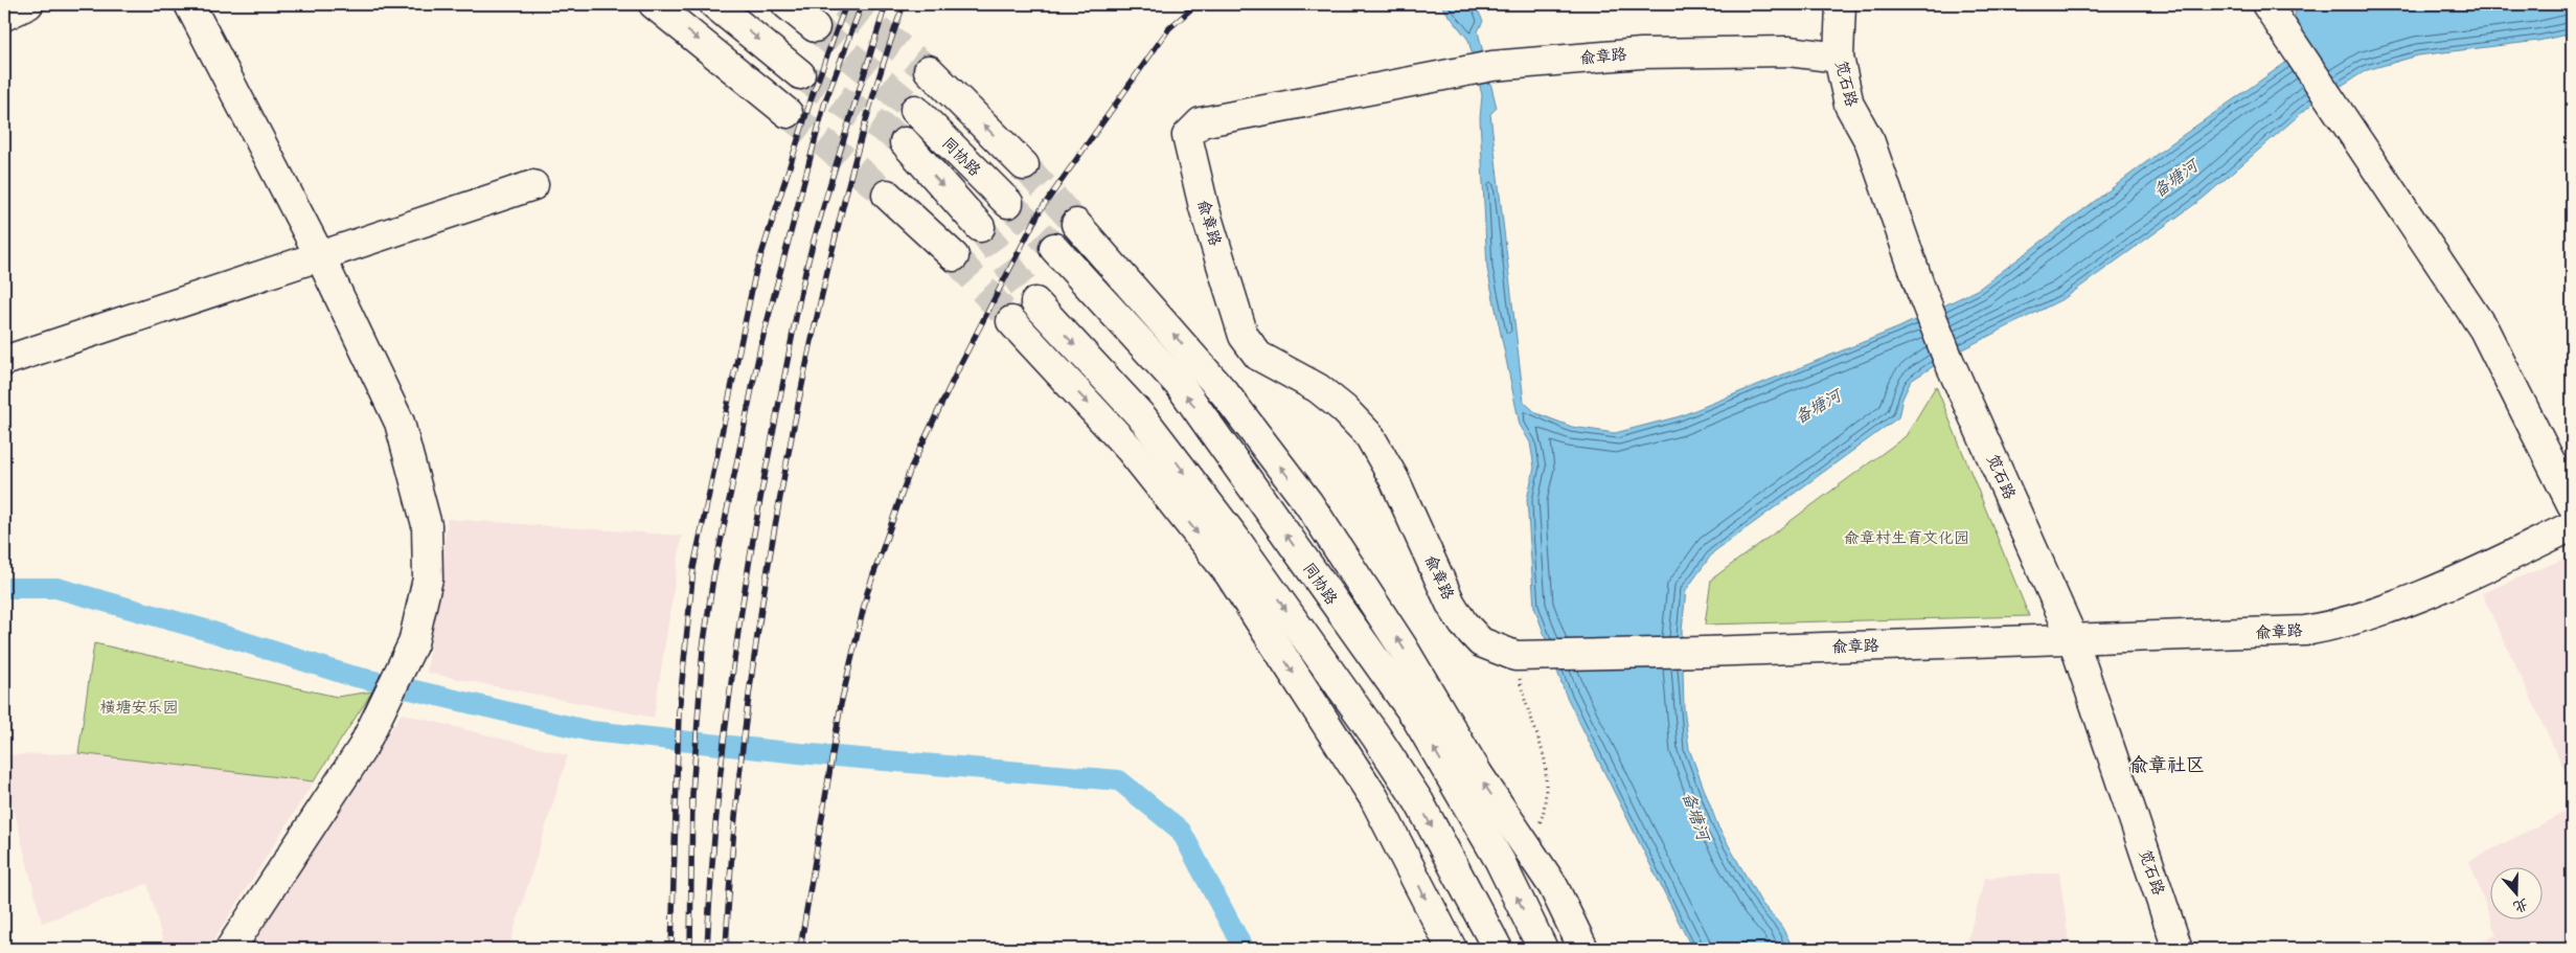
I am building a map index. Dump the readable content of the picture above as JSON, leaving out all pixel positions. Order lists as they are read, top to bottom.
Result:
{
  "streets": {
    "street": ["俞章路", "笕石路", "同协路"]
  },
  "crossings": [
    ["俞章路", "笕石路"]
  ],
  "districts": ["俞章社区"],
  "water": ["备塘河"],
  "parks": ["俞章村生育文化园", "横塘安乐园"],
  "north": "bottom"
}
